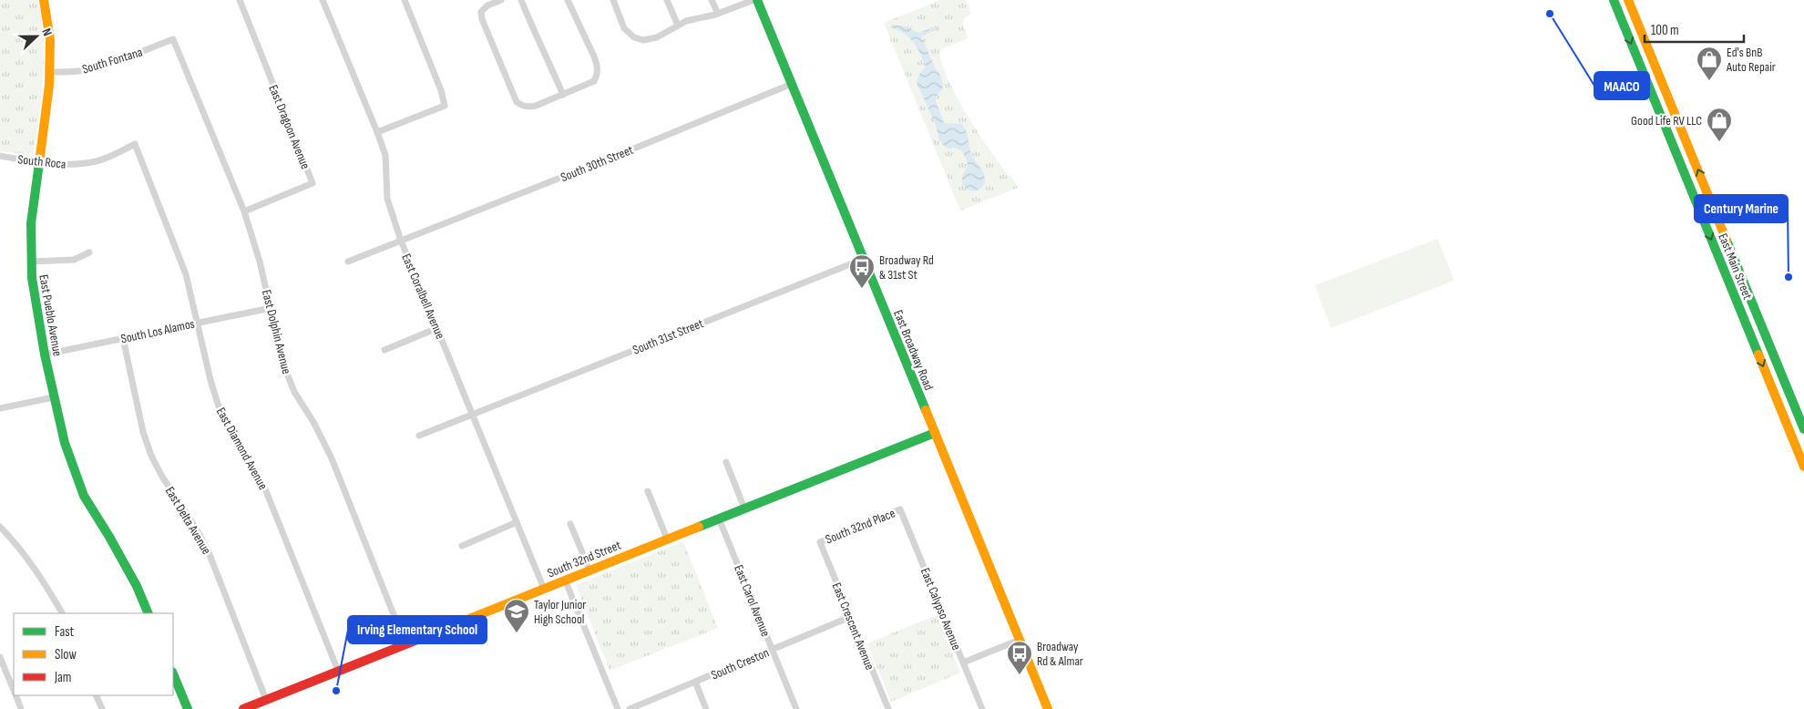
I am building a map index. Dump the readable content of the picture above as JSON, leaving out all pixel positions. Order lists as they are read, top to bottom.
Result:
{
  "streets": {
    "main road": [
      "East Main Street",
      "East Pueblo Avenue",
      "East Broadway Road",
      "South 32nd Street"
    ],
    "street": [
      "South Fontana",
      "East Dragoon Avenue",
      "South Roca",
      "South 30th Street",
      "East Coralbell Avenue",
      "South Los Alamos",
      "East Dolphin Avenue",
      "South 31st Street",
      "East Diamond Avenue",
      "East Delta Avenue",
      "South 32nd Place",
      "East Carol Avenue",
      "East Calypso Avenue",
      "East Crescent Avenue",
      "South Creston"
    ]
  },
  "crossings": [
    ["South Fontana", "East Pueblo Avenue"],
    ["South Fontana", "East Dolphin Avenue"],
    ["East Dragoon Avenue", "East Dolphin Avenue"],
    ["South Roca", "East Pueblo Avenue"],
    ["South Roca", "East Diamond Avenue"],
    ["South 30th Street", "East Coralbell Avenue"],
    ["South 30th Street", "East Broadway Road"],
    ["East Coralbell Avenue", "South 31st Street"],
    ["East Coralbell Avenue", "South 32nd Street"],
    ["East Pueblo Avenue", "South Los Alamos"],
    ["South Los Alamos", "East Dolphin Avenue"],
    ["South Los Alamos", "East Diamond Avenue"],
    ["South Los Alamos", "East Delta Avenue"],
    ["East Dolphin Avenue", "South 32nd Street"],
    ["South 31st Street", "East Broadway Road"],
    ["East Broadway Road", "South 32nd Street"],
    ["East Diamond Avenue", "South 32nd Street"],
    ["East Delta Avenue", "South 32nd Street"],
    ["South 32nd Place", "East Calypso Avenue"],
    ["South 32nd Place", "East Crescent Avenue"],
    ["South 32nd Street", "East Carol Avenue"],
    ["East Carol Avenue", "South Creston"],
    ["East Crescent Avenue", "South Creston"]
  ],
  "places": {
    "other": ["MAACO", "Century Marine", "Irving Elementary School"],
    "shop": ["Ed's BnB Auto Repair", "Good Life RV LLC"],
    "bus stop": ["Broadway Rd & 31st St", "Broadway Rd & Almar"],
    "school or university": ["Taylor Junior High School"]
  },
  "legend": ["Fast", "Slow", "Jam"],
  "scale_bar": "100 m",
  "north": "right"
}
